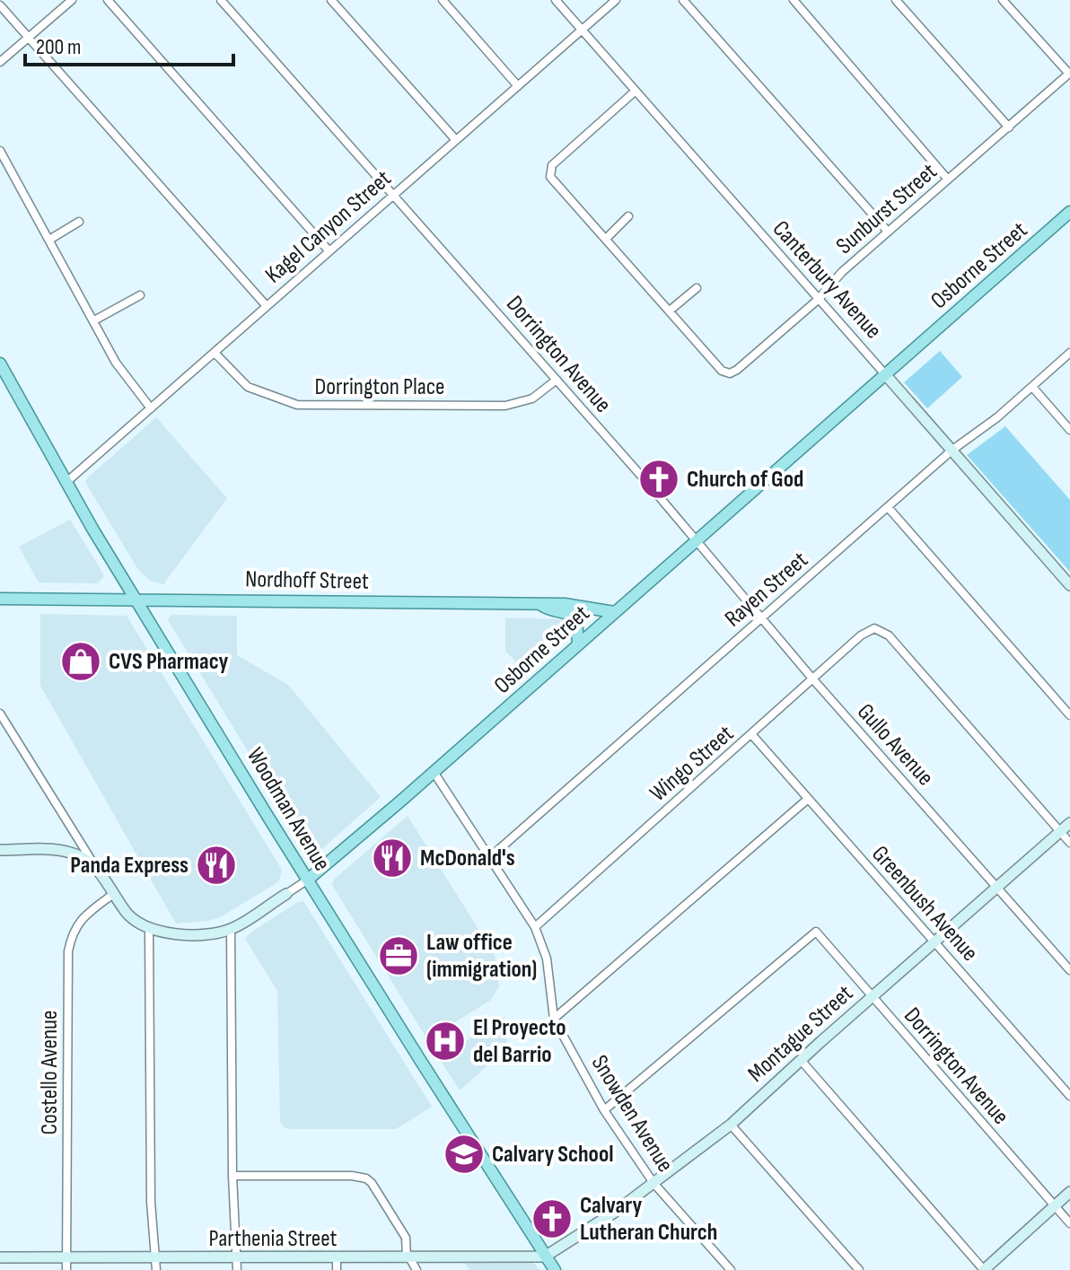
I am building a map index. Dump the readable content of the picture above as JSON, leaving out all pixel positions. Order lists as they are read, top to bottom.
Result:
{
  "streets": {
    "main road": ["Osborne Street", "Nordhoff Street", "Woodman Avenue"],
    "street": [
      "Sunburst Street",
      "Kagel Canyon Street",
      "Canterbury Avenue",
      "Dorrington Avenue",
      "Dorrington Place",
      "Rayen Street",
      "Gullo Avenue",
      "Wingo Street",
      "Greenbush Avenue",
      "Montague Street",
      "Costello Avenue",
      "Snowden Avenue",
      "Parthenia Street"
    ]
  },
  "crossings": [
    ["Sunburst Street", "Canterbury Avenue"],
    ["Kagel Canyon Street", "Canterbury Avenue"],
    ["Kagel Canyon Street", "Dorrington Avenue"],
    ["Kagel Canyon Street", "Dorrington Place"],
    ["Kagel Canyon Street", "Woodman Avenue"],
    ["Osborne Street", "Canterbury Avenue"],
    ["Osborne Street", "Dorrington Avenue"],
    ["Osborne Street", "Nordhoff Street"],
    ["Osborne Street", "Gullo Avenue"],
    ["Osborne Street", "Woodman Avenue"],
    ["Osborne Street", "Snowden Avenue"],
    ["Canterbury Avenue", "Rayen Street"],
    ["Dorrington Avenue", "Dorrington Place"],
    ["Dorrington Avenue", "Gullo Avenue"],
    ["Dorrington Avenue", "Montague Street"],
    ["Dorrington Avenue", "Snowden Avenue"],
    ["Nordhoff Street", "Woodman Avenue"],
    ["Rayen Street", "Gullo Avenue"],
    ["Rayen Street", "Snowden Avenue"],
    ["Gullo Avenue", "Wingo Street"],
    ["Gullo Avenue", "Montague Street"],
    ["Wingo Street", "Greenbush Avenue"],
    ["Wingo Street", "Montague Street"],
    ["Wingo Street", "Snowden Avenue"],
    ["Woodman Avenue", "Montague Street"],
    ["Woodman Avenue", "Parthenia Street"],
    ["Greenbush Avenue", "Montague Street"],
    ["Montague Street", "Snowden Avenue"],
    ["Montague Street", "Parthenia Street"],
    ["Costello Avenue", "Parthenia Street"]
  ],
  "places": {
    "church": ["Church of God", "Calvary Lutheran Church"],
    "shop": ["CVS Pharmacy"],
    "restaurant": ["McDonald's", "Panda Express"],
    "office": ["Law office (immigration)"],
    "hospital": ["El Proyecto del Barrio"],
    "school or university": ["Calvary School"]
  },
  "scale_bar": "200 m"
}
